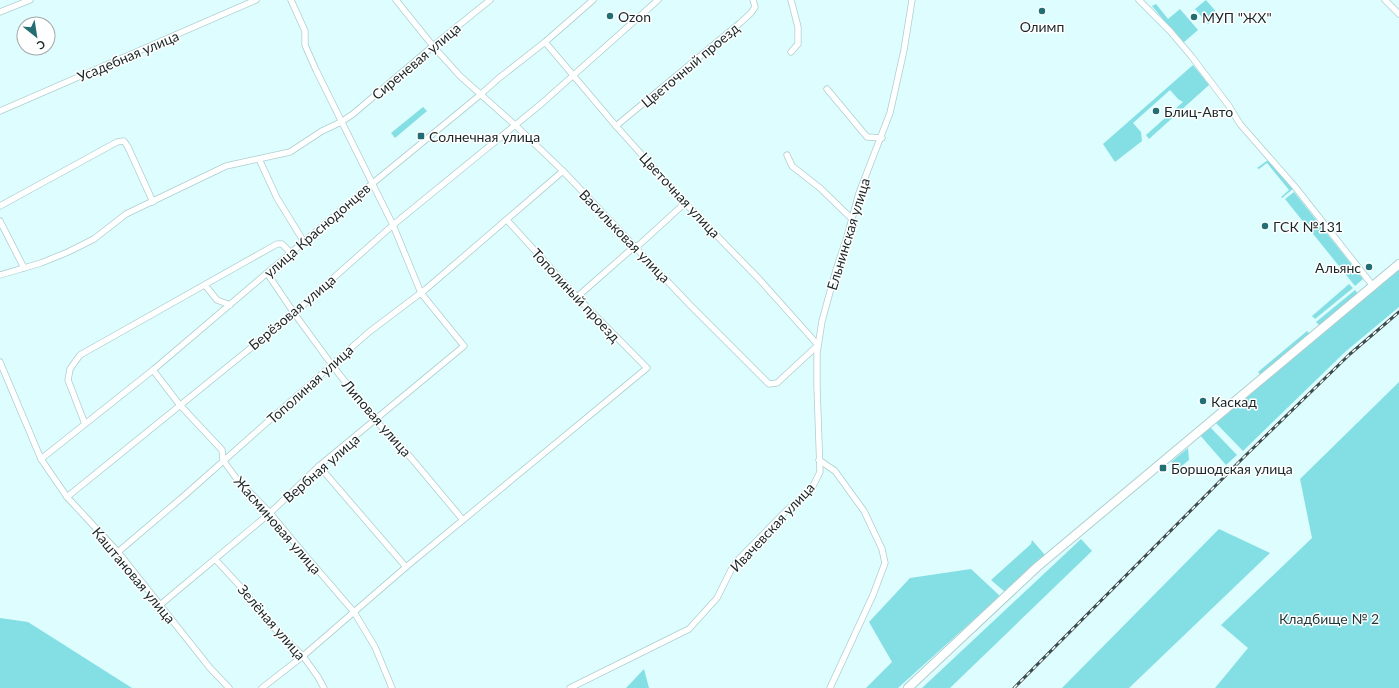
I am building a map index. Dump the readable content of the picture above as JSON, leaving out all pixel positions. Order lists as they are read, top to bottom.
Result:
{
  "streets": {
    "street": [
      "Усадебная улица",
      "Сиреневая улица",
      "Цветочный проезд",
      "Цветочная улица",
      "улица Краснодонцев",
      "Ельнинская улица",
      "Васильковая улица",
      "Тополиный проезд",
      "Берёзовая улица",
      "Тополиная улица",
      "Липовая улица",
      "Вербная улица",
      "Жасминовая улица",
      "Ивачевская улица",
      "Каштановая улица",
      "Зелёная улица"
    ]
  },
  "crossings": [
    ["Сиреневая улица", "Васильковая улица"],
    ["Цветочный проезд", "Цветочная улица"],
    ["Цветочная улица", "улица Краснодонцев"],
    ["Цветочная улица", "Ельнинская улица"],
    ["Цветочная улица", "Васильковая улица"],
    ["улица Краснодонцев", "Васильковая улица"],
    ["улица Краснодонцев", "Липовая улица"],
    ["улица Краснодонцев", "Жасминовая улица"],
    ["улица Краснодонцев", "Каштановая улица"],
    ["Ельнинская улица", "Васильковая улица"],
    ["Ельнинская улица", "Ивачевская улица"],
    ["Васильковая улица", "Берёзовая улица"],
    ["Васильковая улица", "Тополиная улица"],
    ["Тополиный проезд", "Тополиная улица"],
    ["Тополиный проезд", "Липовая улица"],
    ["Берёзовая улица", "Липовая улица"],
    ["Берёзовая улица", "Жасминовая улица"],
    ["Берёзовая улица", "Каштановая улица"],
    ["Тополиная улица", "Липовая улица"],
    ["Тополиная улица", "Вербная улица"],
    ["Тополиная улица", "Жасминовая улица"],
    ["Тополиная улица", "Каштановая улица"],
    ["Липовая улица", "Вербная улица"],
    ["Вербная улица", "Жасминовая улица"],
    ["Вербная улица", "Каштановая улица"],
    ["Вербная улица", "Зелёная улица"]
  ],
  "parks": ["Кладбище № 2"],
  "places": {
    "other": [
      "Олимп",
      "Ozon",
      "МУП \"ЖХ\"",
      "Блиц-Авто",
      "ГСК №131",
      "Альянс",
      "Каскад"
    ],
    "transit": ["Солнечная улица", "Боршодская улица"]
  },
  "north": "bottom right"
}
